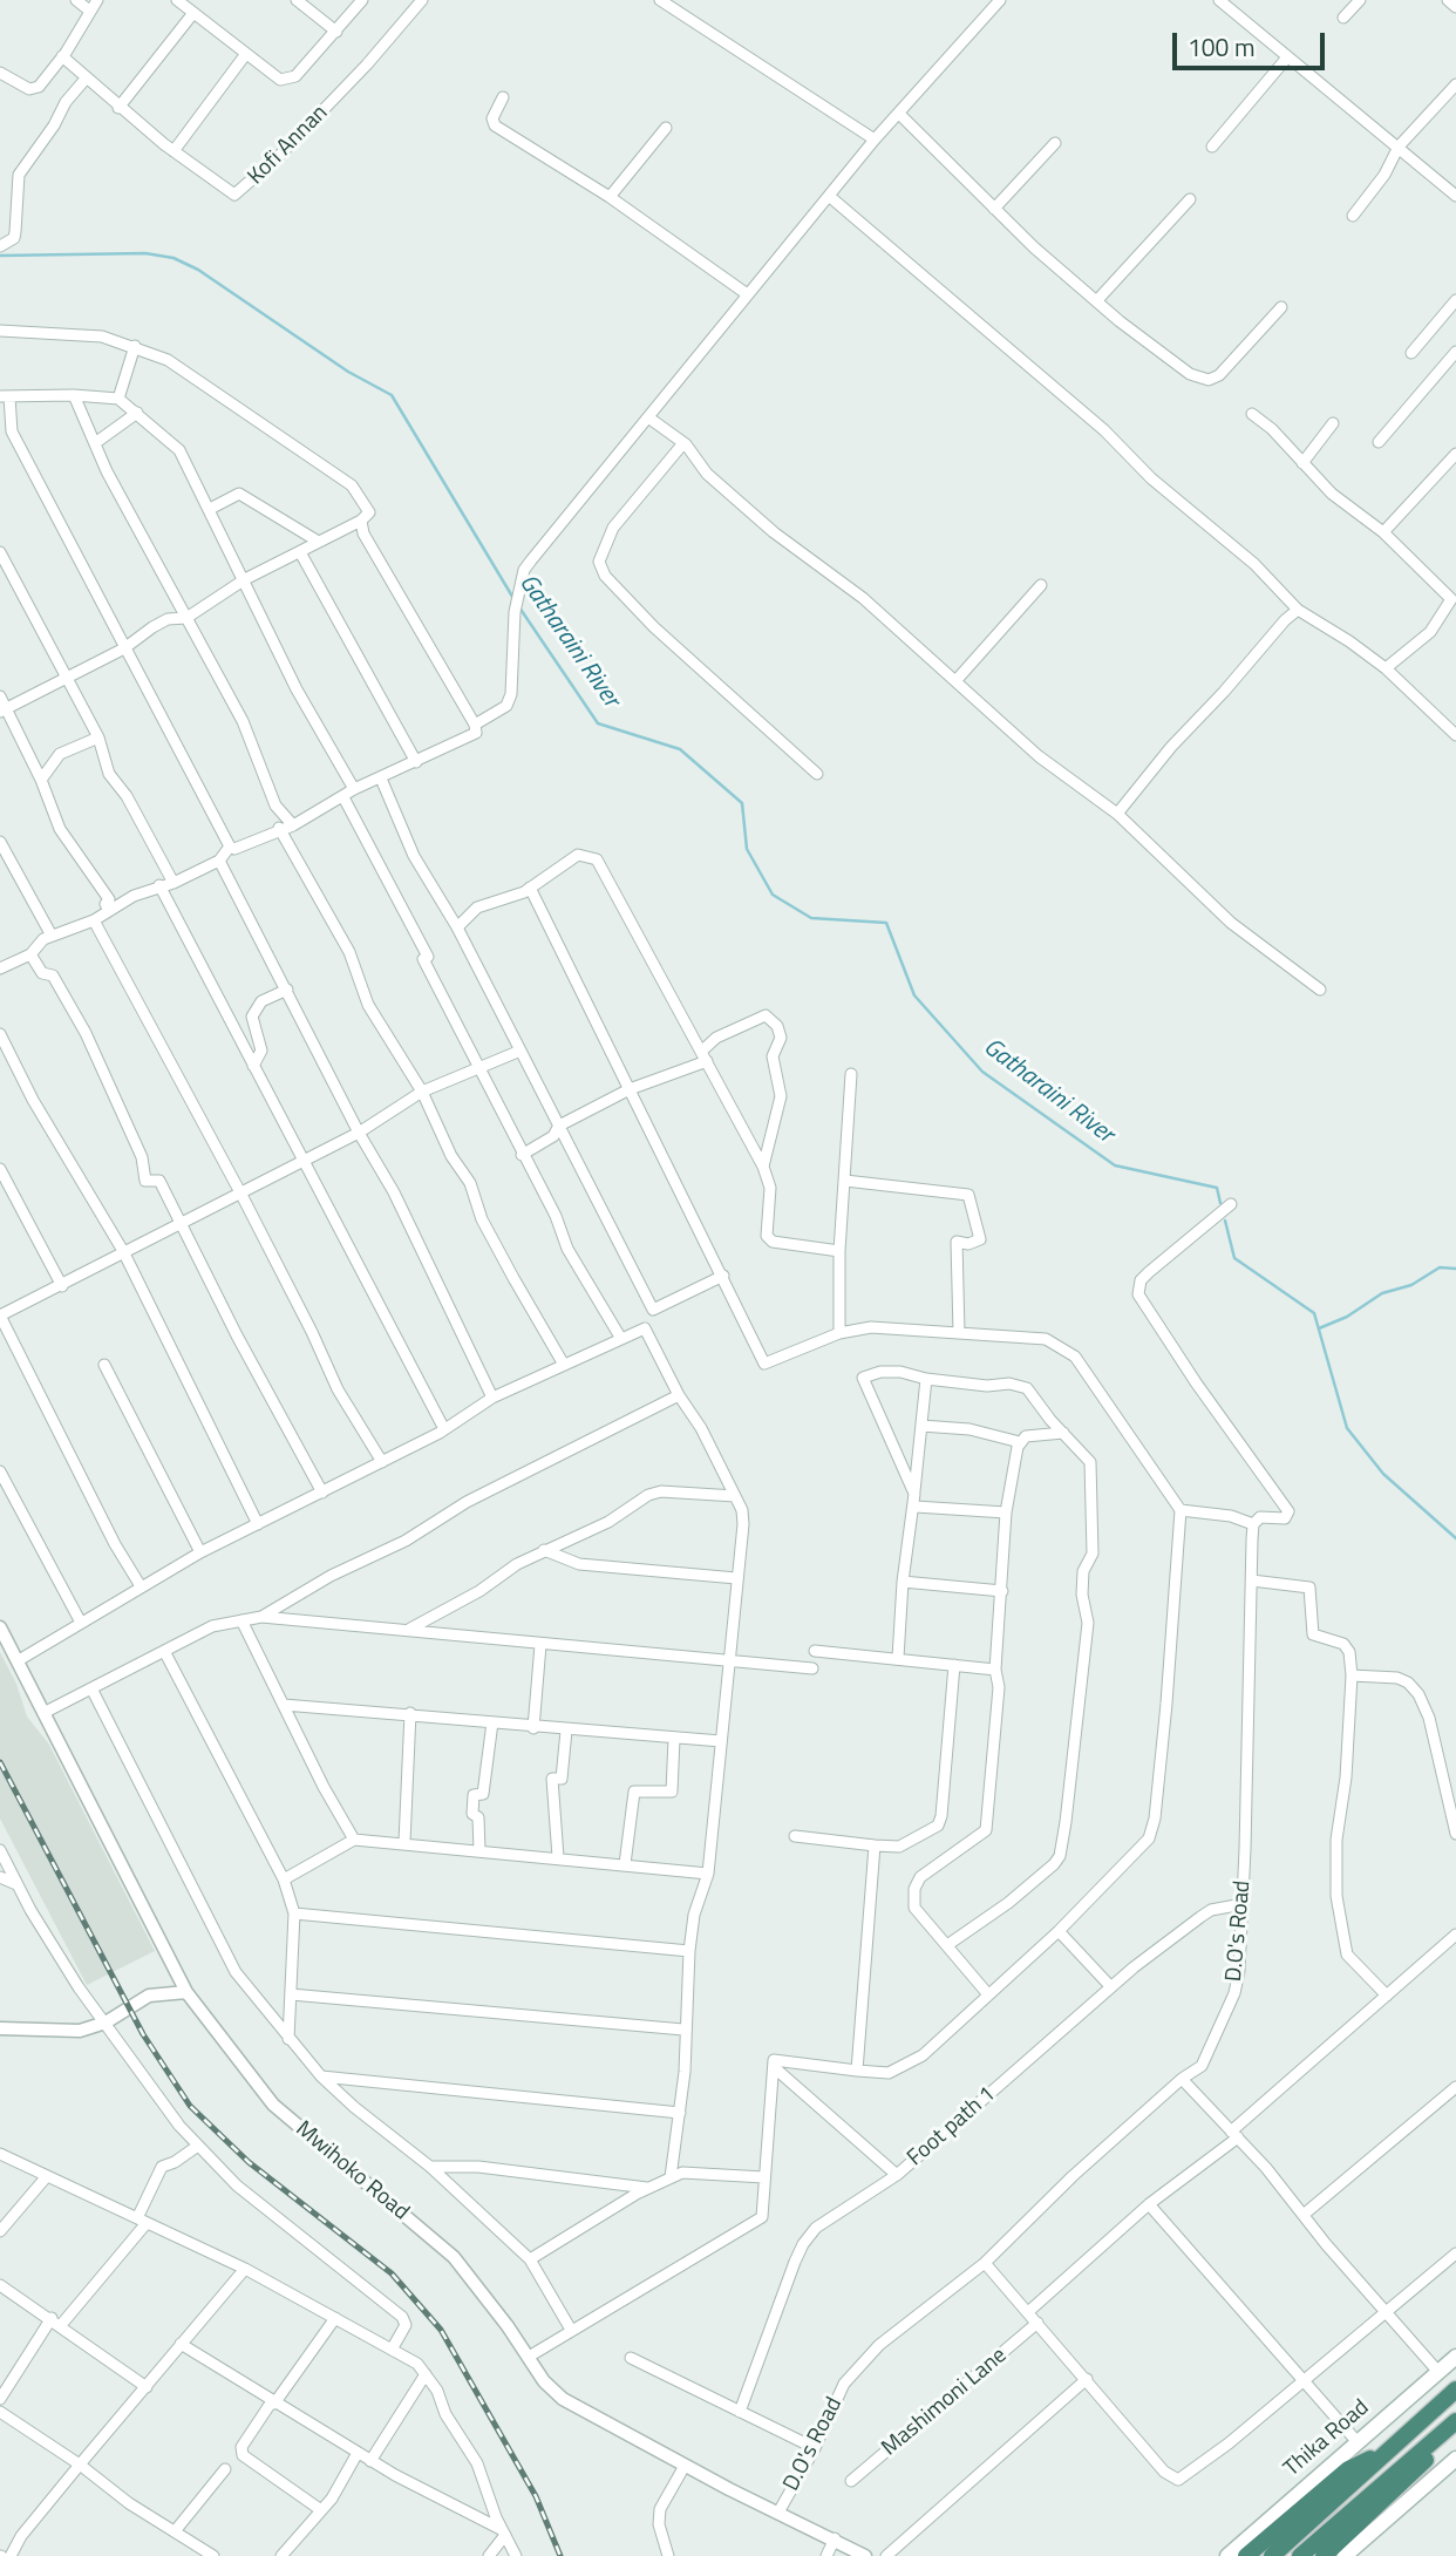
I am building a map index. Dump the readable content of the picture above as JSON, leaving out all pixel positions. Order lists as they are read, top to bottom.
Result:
{
  "streets": {
    "highway": ["Thika Road"],
    "street": [
      "Kofi Annan",
      "D.O's Road",
      "Foot path 1",
      "Mwihoko Road",
      "Mashimoni Lane"
    ]
  },
  "crossings": [
    ["D.O's Road", "Foot path 1"],
    ["D.O's Road", "Mwihoko Road"]
  ],
  "water": ["Gatharaini River"],
  "scale_bar": "100 m"
}
